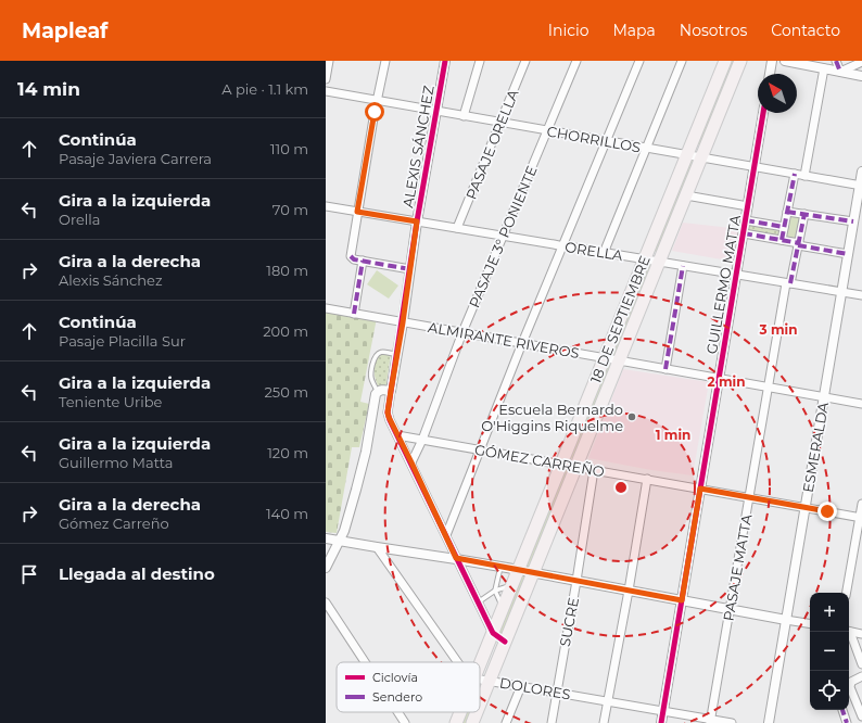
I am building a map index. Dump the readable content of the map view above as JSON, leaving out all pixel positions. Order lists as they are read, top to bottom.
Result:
{
  "streets": {
    "main road": ["18 DE SEPTIEMBRE"],
    "street": [
      "CHORRILLOS",
      "PASAJE ORELLA",
      "ALEXIS SÁNCHEZ",
      "PASAJE 3° PONIENTE",
      "ORELLA",
      "GUILLERMO MATTA",
      "ALMIRANTE RIVEROS",
      "ESMERALDA",
      "GÓMEZ CARREÑO",
      "PASAJE MATTA",
      "SUCRE",
      "DOLORES"
    ]
  },
  "crossings": [
    ["CHORRILLOS", "PASAJE ORELLA"],
    ["CHORRILLOS", "ALEXIS SÁNCHEZ"],
    ["CHORRILLOS", "PASAJE 3° PONIENTE"],
    ["CHORRILLOS", "GUILLERMO MATTA"],
    ["CHORRILLOS", "18 DE SEPTIEMBRE"],
    ["CHORRILLOS", "ESMERALDA"],
    ["PASAJE ORELLA", "ORELLA"],
    ["ALEXIS SÁNCHEZ", "ORELLA"],
    ["ALEXIS SÁNCHEZ", "ALMIRANTE RIVEROS"],
    ["PASAJE 3° PONIENTE", "ORELLA"],
    ["PASAJE 3° PONIENTE", "ALMIRANTE RIVEROS"],
    ["PASAJE 3° PONIENTE", "GÓMEZ CARREÑO"],
    ["ORELLA", "GUILLERMO MATTA"],
    ["ORELLA", "18 DE SEPTIEMBRE"],
    ["ORELLA", "ESMERALDA"],
    ["ORELLA", "PASAJE MATTA"],
    ["GUILLERMO MATTA", "ALMIRANTE RIVEROS"],
    ["GUILLERMO MATTA", "GÓMEZ CARREÑO"],
    ["GUILLERMO MATTA", "DOLORES"],
    ["18 DE SEPTIEMBRE", "ALMIRANTE RIVEROS"],
    ["18 DE SEPTIEMBRE", "GÓMEZ CARREÑO"],
    ["18 DE SEPTIEMBRE", "DOLORES"],
    ["ALMIRANTE RIVEROS", "ESMERALDA"],
    ["ALMIRANTE RIVEROS", "PASAJE MATTA"],
    ["ESMERALDA", "GÓMEZ CARREÑO"],
    ["GÓMEZ CARREÑO", "PASAJE MATTA"],
    ["GÓMEZ CARREÑO", "SUCRE"],
    ["PASAJE MATTA", "DOLORES"],
    ["SUCRE", "DOLORES"]
  ],
  "places": ["Escuela Bernardo O'Higgins Riquelme"],
  "legend": ["Ciclovía", "Sendero"],
  "north": "top left",
  "page": {
    "header": "Mapleaf",
    "nav": [
      "Inicio",
      "Mapa",
      "Nosotros",
      "Contacto"
    ],
    "heading": ["14 min", "A pie · 1.1 km"],
    "list": [
      ["Continúa", "Pasaje Javiera Carrera", "110 m"],
      ["Gira a la izquierda", "Orella", "70 m"],
      ["Gira a la derecha", "Alexis Sánchez", "180 m"],
      ["Continúa", "Pasaje Placilla Sur", "200 m"],
      ["Gira a la izquierda", "Teniente Uribe", "250 m"],
      ["Gira a la izquierda", "Guillermo Matta", "120 m"],
      ["Gira a la derecha", "Gómez Carreño", "140 m"],
      "Llegada al destino"
    ],
    "map_buttons": ["+", "−"]
  },
  "rings": ["3 min", "2 min", "1 min"]
}
